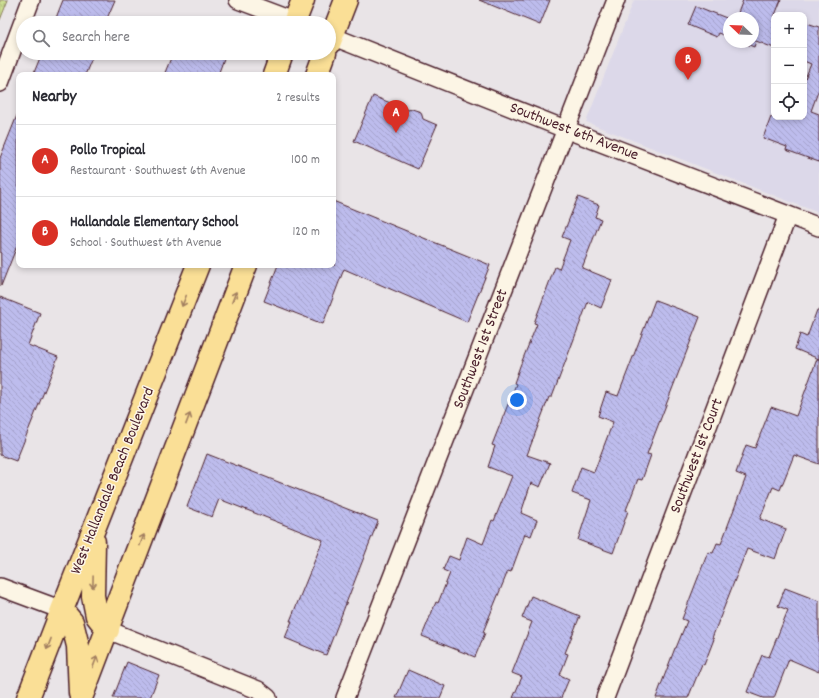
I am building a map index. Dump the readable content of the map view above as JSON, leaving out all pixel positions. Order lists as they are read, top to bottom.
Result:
{
  "streets": {
    "main road": ["West Hallandale Beach Boulevard"],
    "street": ["Southwest 6th Avenue", "Southwest 1st Street", "Southwest 1st Court"]
  },
  "crossings": [
    ["Southwest 6th Avenue", "Southwest 1st Street"],
    ["Southwest 6th Avenue", "Southwest 1st Court"]
  ],
  "north": "top left",
  "page": {
    "map_buttons": ["+", "−"],
    "search": "Search here",
    "pins": ["B", "A"],
    "heading": ["Nearby", "2 results"],
    "list": [
      {
        "mark": "A",
        "name": "Pollo Tropical",
        "note": "Restaurant · Southwest 6th Avenue",
        "value": "100 m"
      },
      {
        "mark": "B",
        "name": "Hallandale Elementary School",
        "note": "School · Southwest 6th Avenue",
        "value": "120 m"
      }
    ]
  }
}
